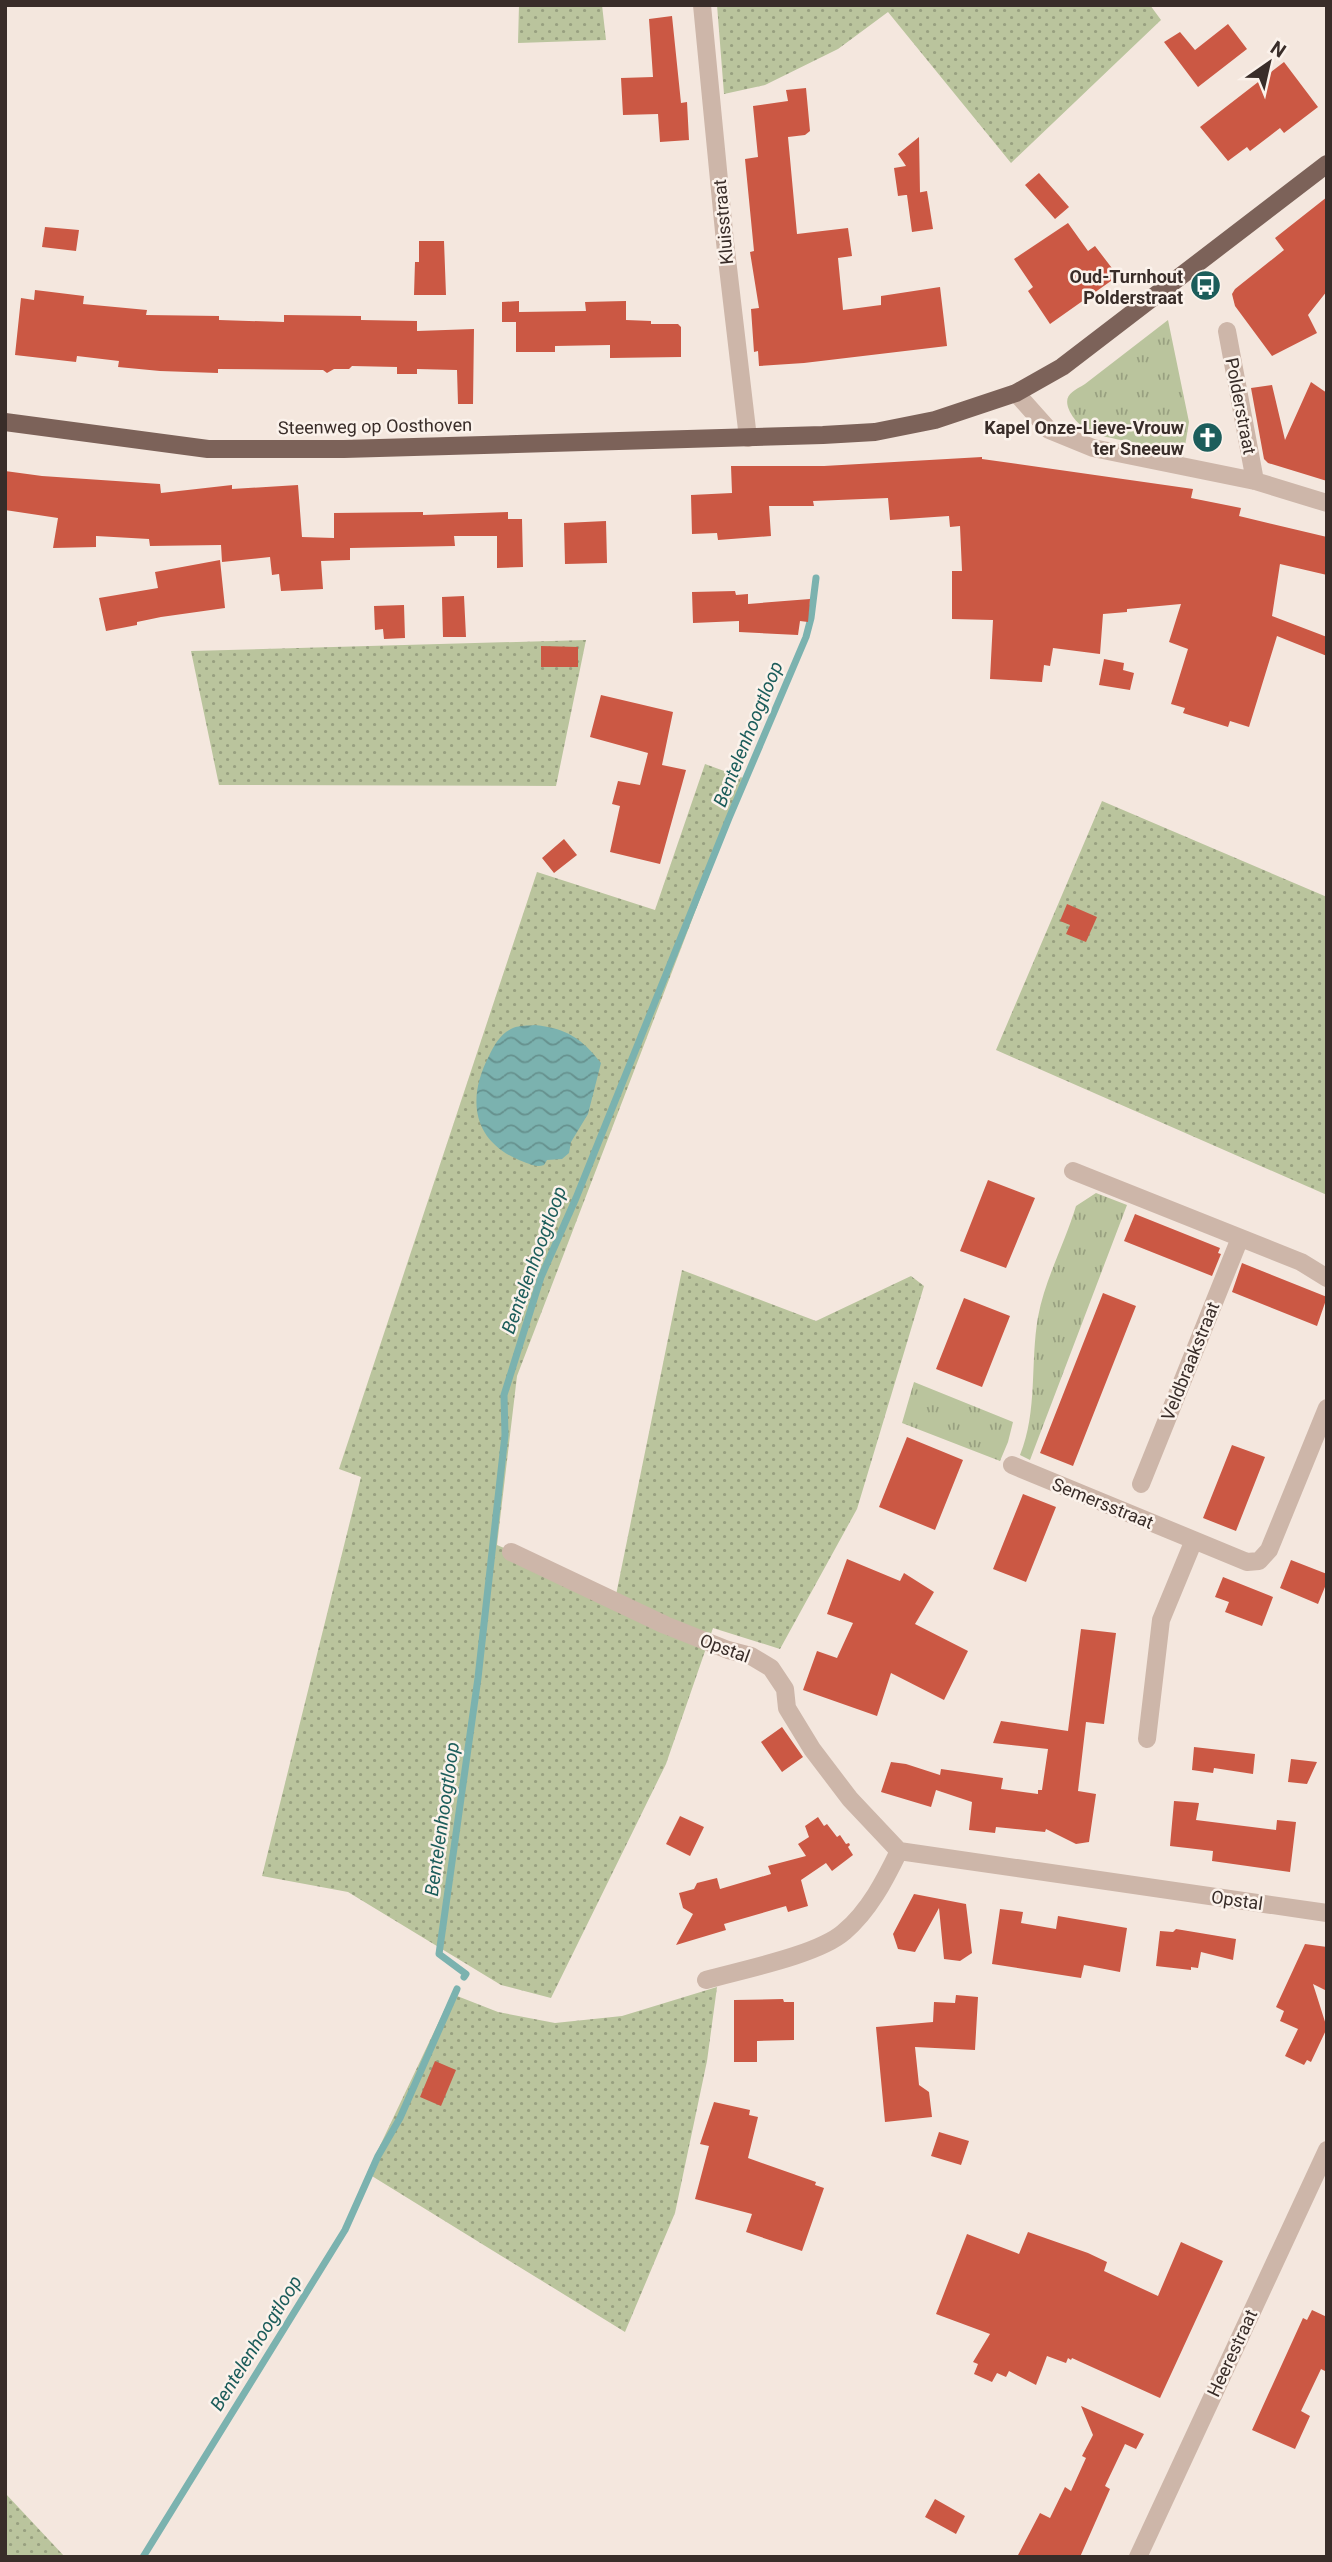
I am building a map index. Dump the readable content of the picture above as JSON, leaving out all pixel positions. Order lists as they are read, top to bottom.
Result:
{
  "streets": {
    "main road": ["Steenweg op Oosthoven"],
    "street": [
      "Kluisstraat",
      "Polderstraat",
      "Veldbraakstraat",
      "Semersstraat",
      "Opstal",
      "Heerestraat"
    ]
  },
  "crossings": [
    ["Kluisstraat", "Steenweg op Oosthoven"],
    ["Polderstraat", "Steenweg op Oosthoven"]
  ],
  "water": ["Bentelenhoogtloop"],
  "places": {
    "bus stop": ["Oud-Turnhout Polderstraat"],
    "church": ["Kapel Onze-Lieve-Vrouw ter Sneeuw"]
  },
  "north": "top right"
}
